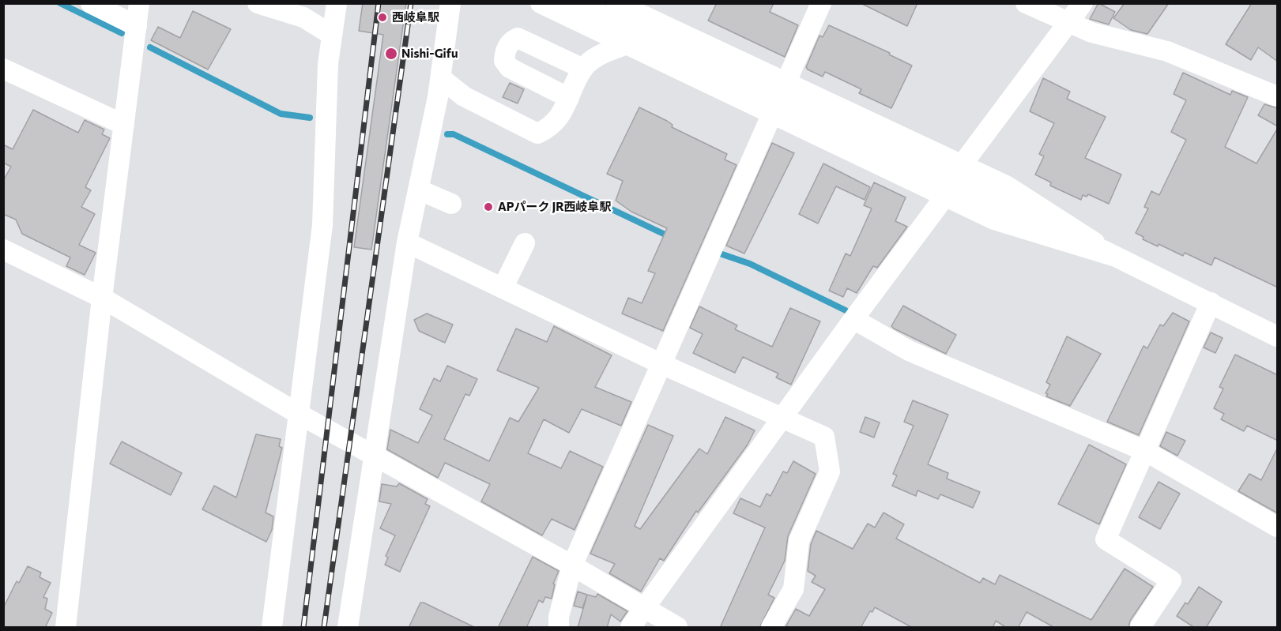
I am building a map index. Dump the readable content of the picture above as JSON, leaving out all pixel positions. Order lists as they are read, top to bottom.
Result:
{
  "places": ["西岐阜駅", "Nishi-Gifu", "APパーク JR西岐阜駅"]
}
